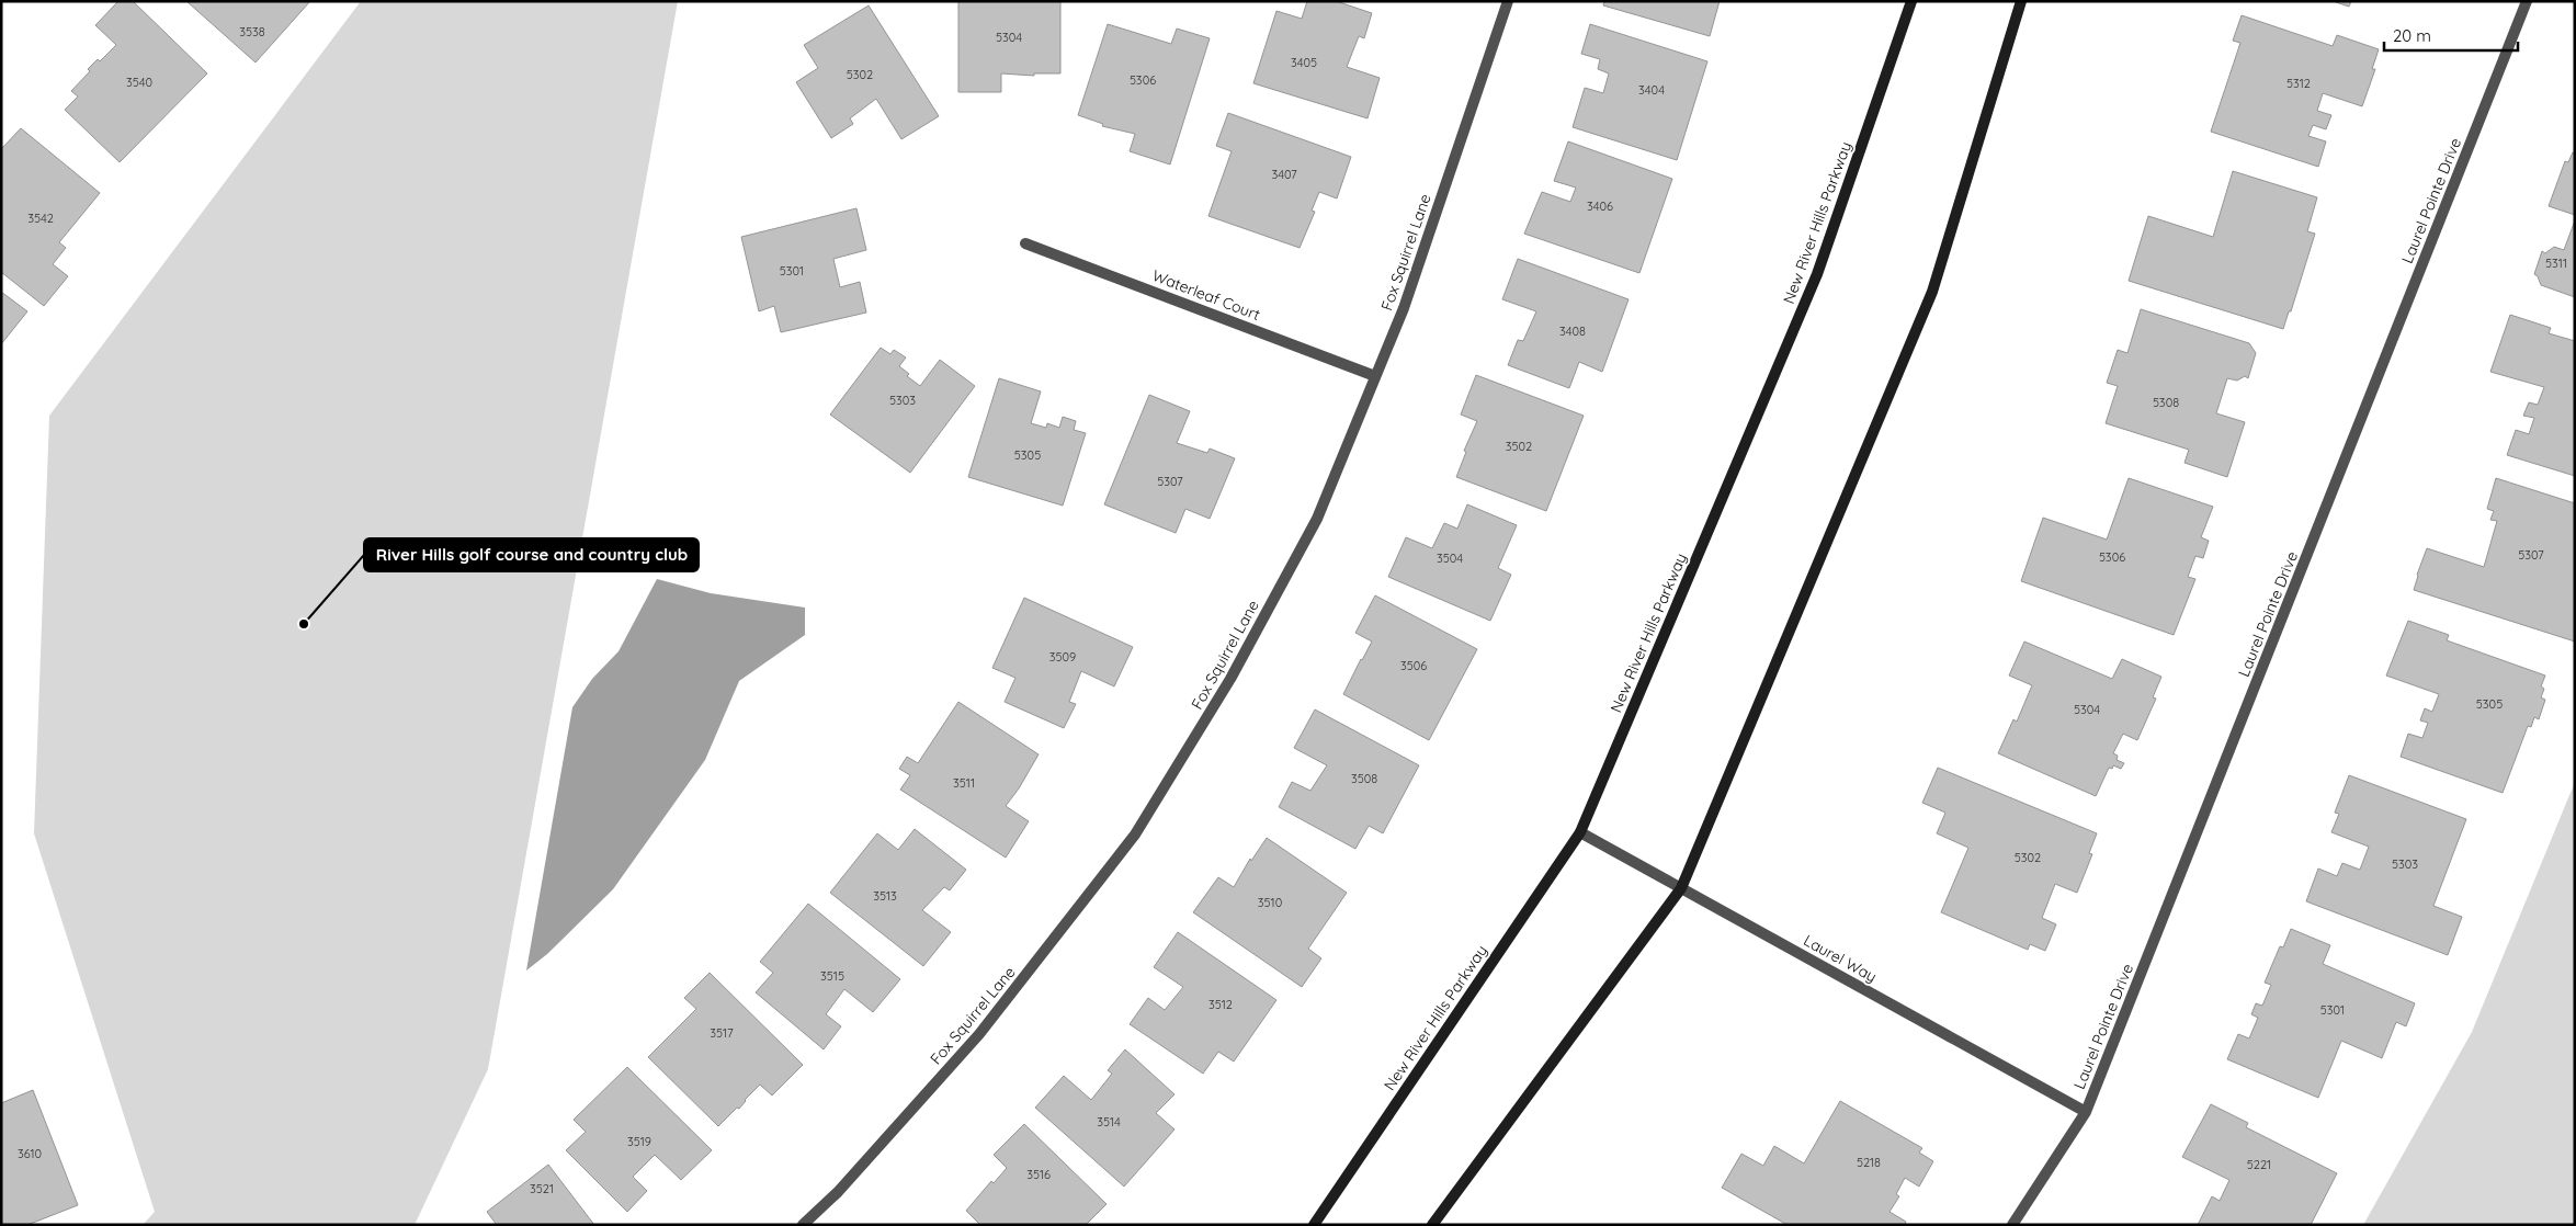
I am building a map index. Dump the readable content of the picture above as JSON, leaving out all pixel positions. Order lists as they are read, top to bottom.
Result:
{
  "streets": {
    "street": [
      "Laurel Pointe Drive",
      "New River Hills Parkway",
      "Fox Squirrel Lane",
      "Waterleaf Court",
      "Laurel Way"
    ]
  },
  "crossings": [
    ["Laurel Pointe Drive", "Laurel Way"],
    ["New River Hills Parkway", "Laurel Way"],
    ["Fox Squirrel Lane", "Waterleaf Court"]
  ],
  "places": ["River Hills golf course and country club"],
  "house_numbers": [
    "3538",
    "5304",
    "3405",
    "5302",
    "5306",
    "3540",
    "5312",
    "3404",
    "3407",
    "3406",
    "3542",
    "5311",
    "5301",
    "3408",
    "5303",
    "5308",
    "3502",
    "5305",
    "5307",
    "5307",
    "5306",
    "3504",
    "3509",
    "3506",
    "5305",
    "5304",
    "3508",
    "3511",
    "5302",
    "5303",
    "3513",
    "3510",
    "3515",
    "3512",
    "5301",
    "3517",
    "3514",
    "3519",
    "3610",
    "5218",
    "5221",
    "3516",
    "3521"
  ],
  "scale_bar": "20 m"
}
